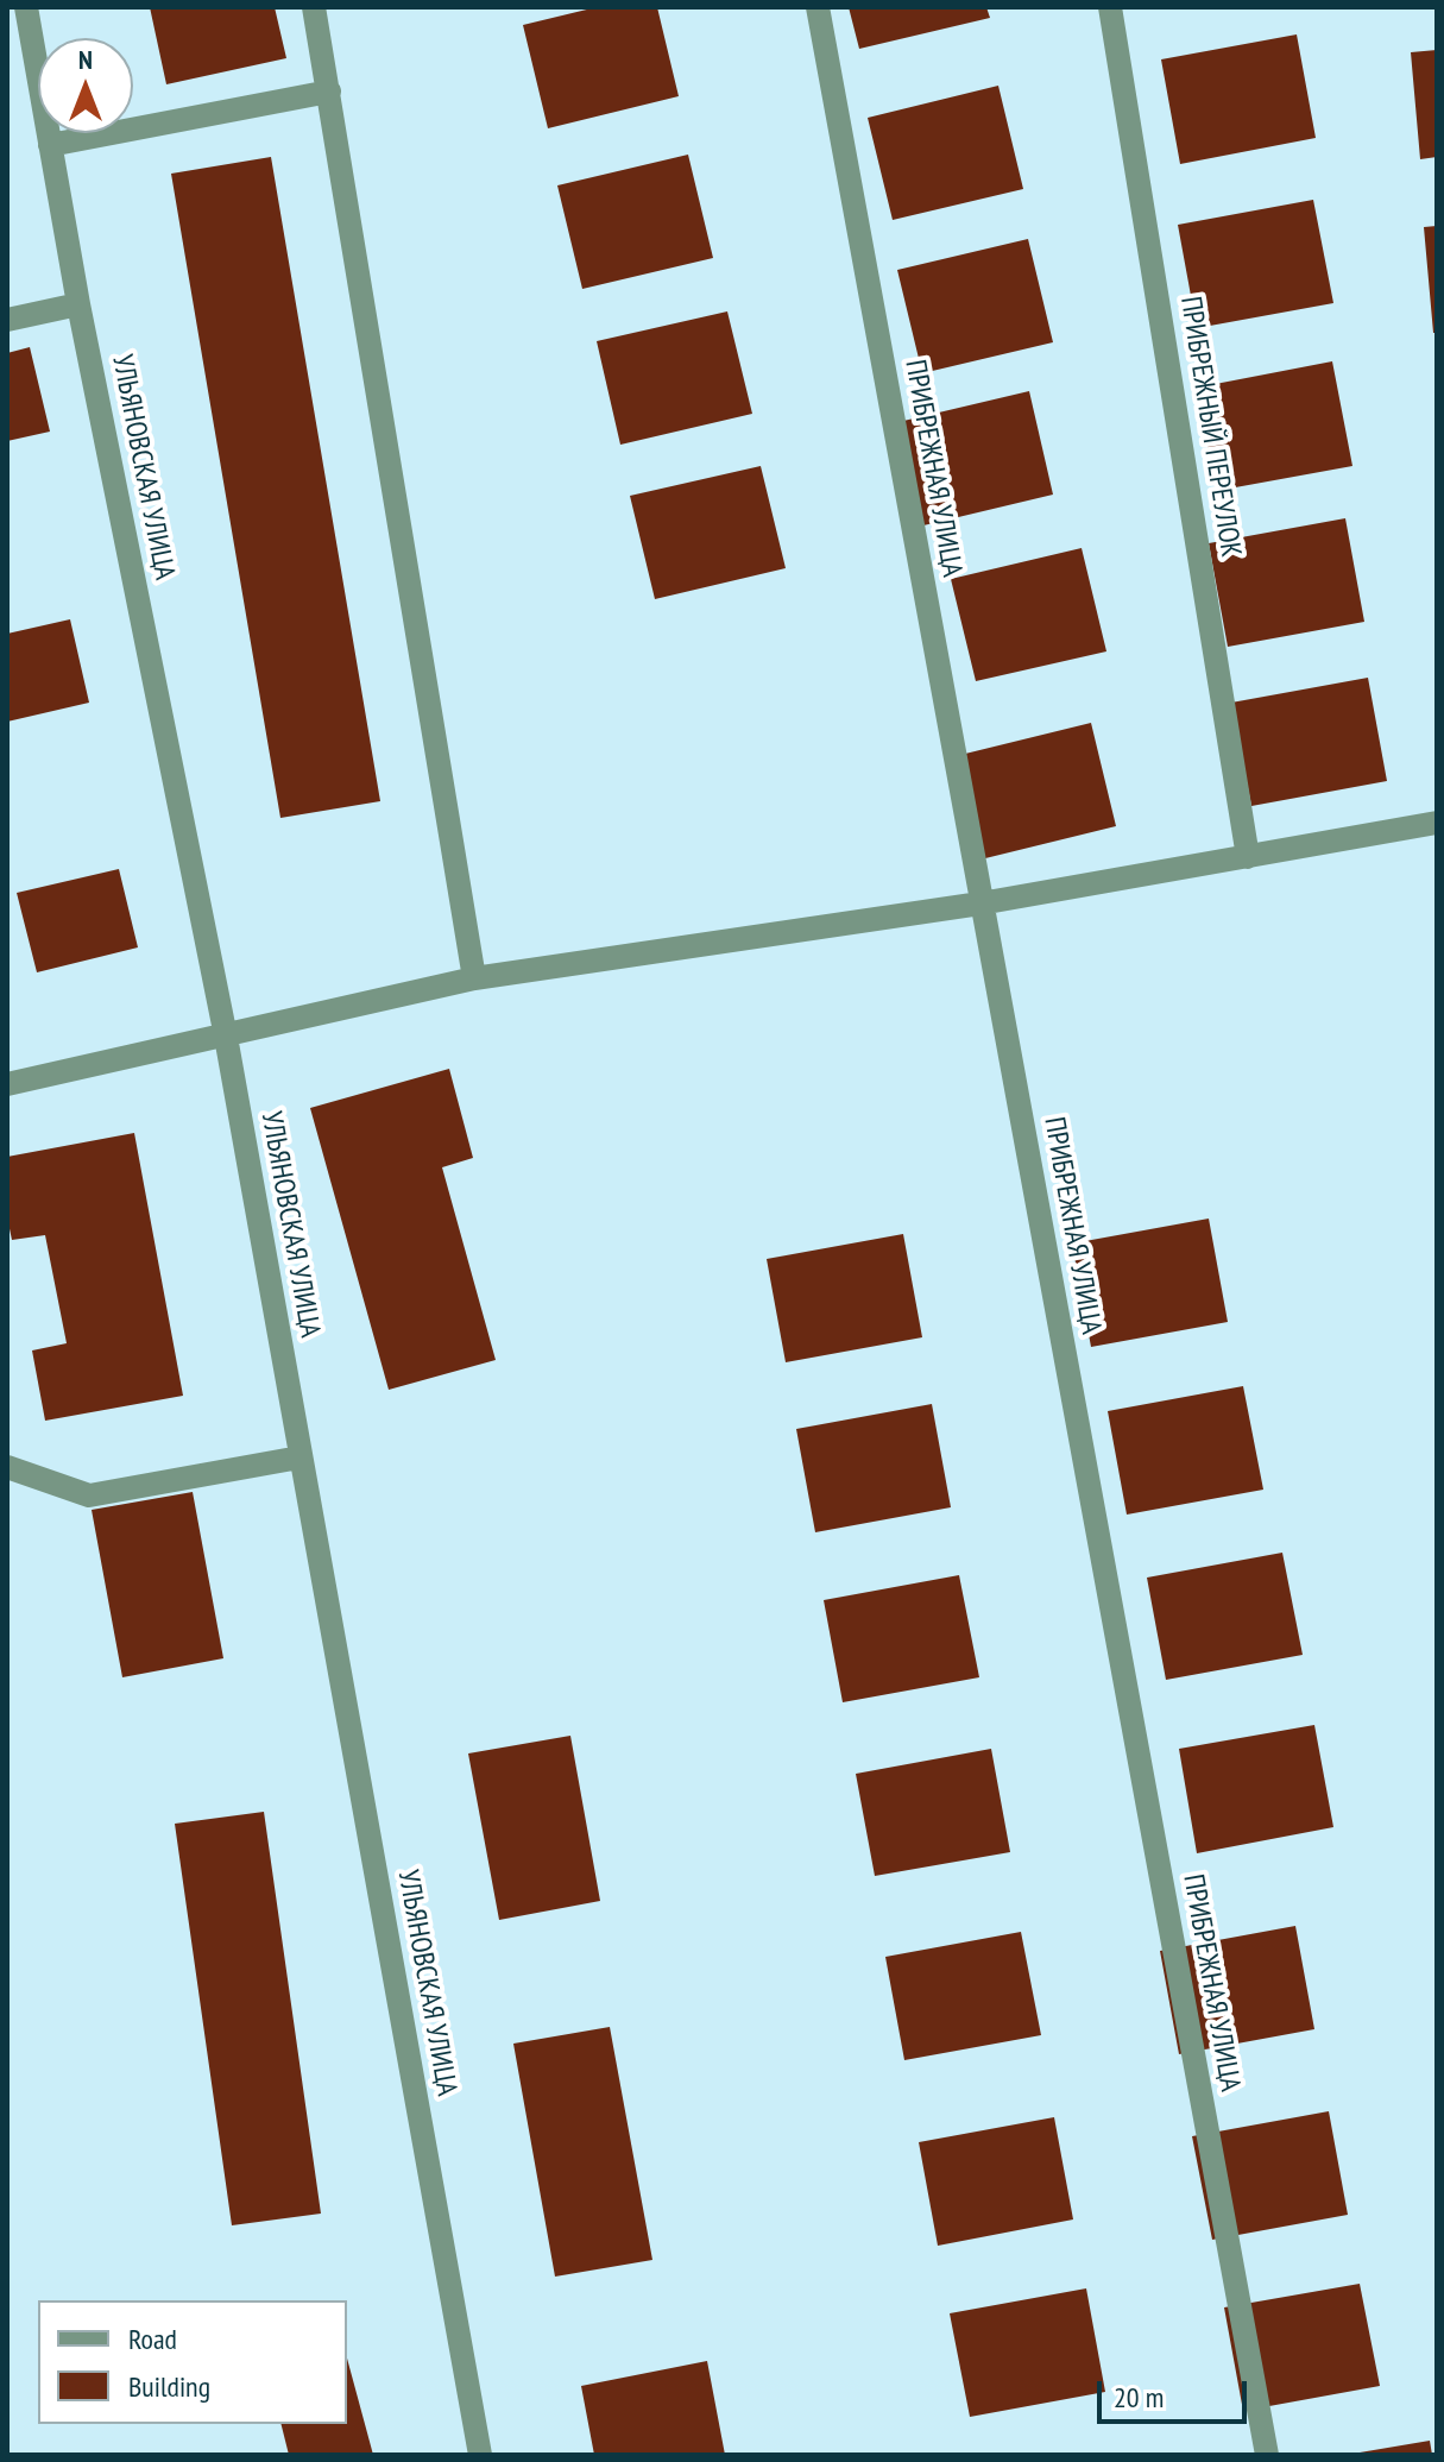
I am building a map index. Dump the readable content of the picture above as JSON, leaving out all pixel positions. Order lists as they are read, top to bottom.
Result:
{
  "streets": {
    "street": ["ПРИБРЕЖНЫЙ ПЕРЕУЛОК", "УЛЬЯНОВСКАЯ УЛИЦА", "ПРИБРЕЖНАЯ УЛИЦА"]
  },
  "legend": ["Road", "Building"],
  "scale_bar": "20 m",
  "north": "top"
}
